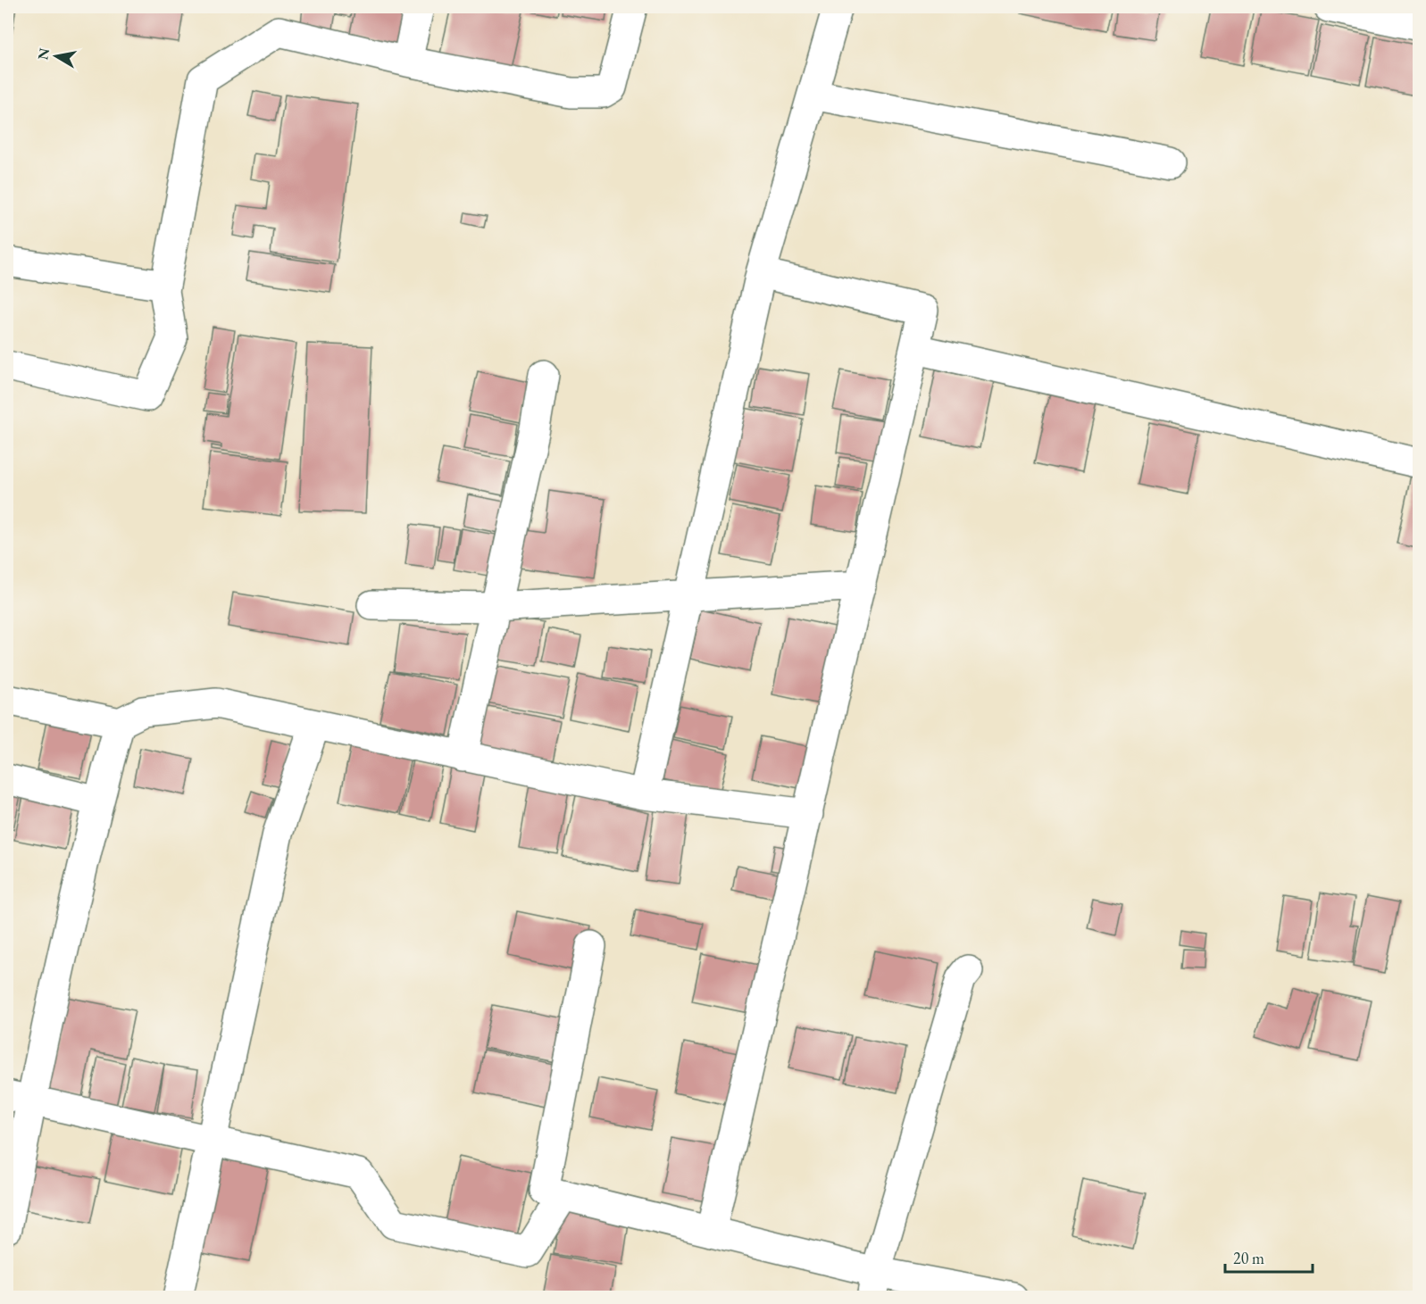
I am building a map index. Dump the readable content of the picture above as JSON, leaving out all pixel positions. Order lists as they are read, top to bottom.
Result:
{
  "scale_bar": "20 m",
  "north": "left"
}
